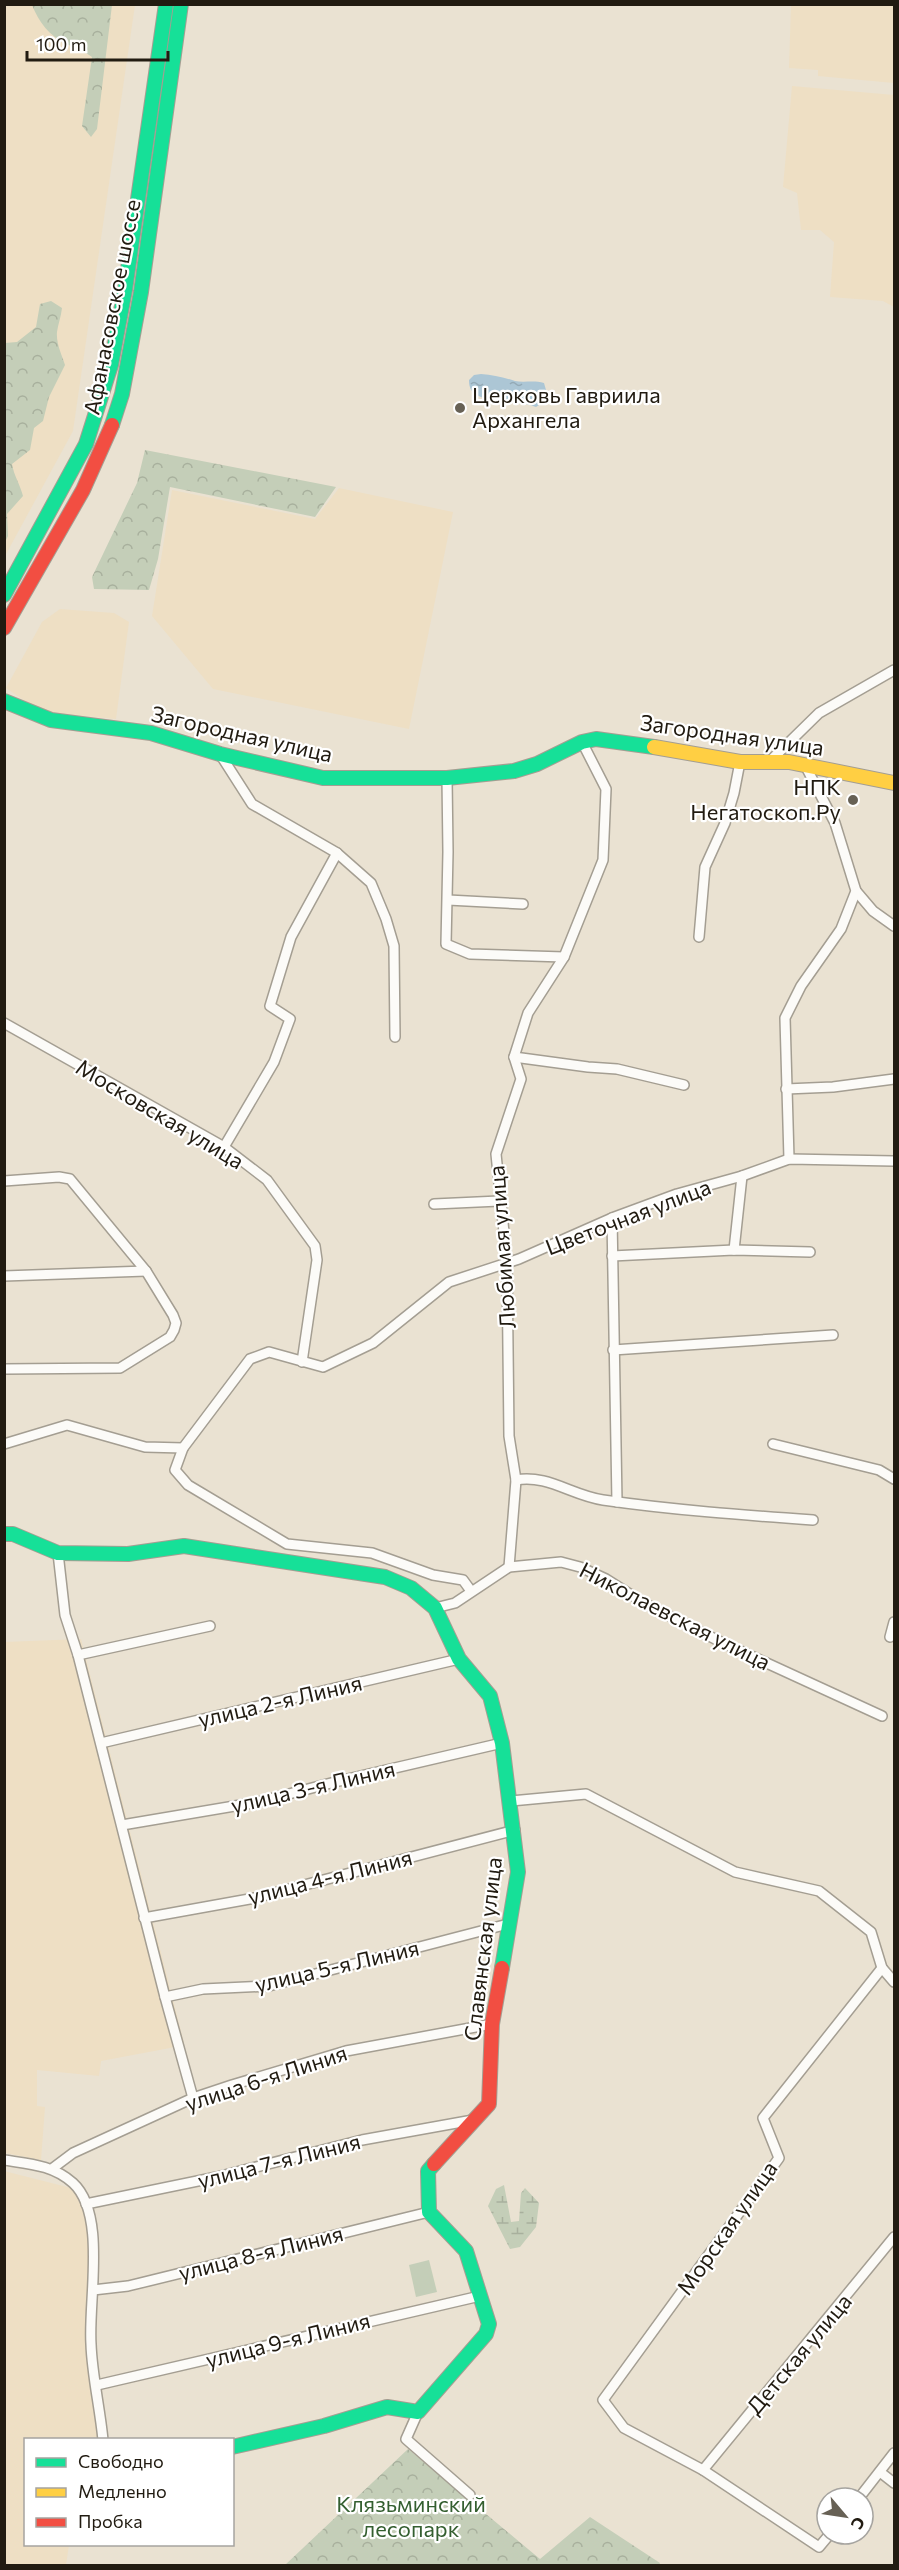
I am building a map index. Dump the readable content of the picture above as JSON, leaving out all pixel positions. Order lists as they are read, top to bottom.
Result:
{
  "streets": {
    "street": [
      "Афанасовское шоссе",
      "Загородная улица",
      "Московская улица",
      "Цветочная улица",
      "Любимая улица",
      "Николаевская улица",
      "улица 2-я Линия",
      "улица 3-я Линия",
      "улица 4-я Линия",
      "Славянская улица",
      "улица 5-я Линия",
      "улица 6-я Линия",
      "улица 7-я Линия",
      "Морская улица",
      "улица 8-я Линия",
      "улица 9-я Линия",
      "Детская улица"
    ]
  },
  "crossings": [
    ["Загородная улица", "Любимая улица"],
    ["Московская улица", "Цветочная улица"],
    ["Цветочная улица", "Любимая улица"],
    ["Любимая улица", "Николаевская улица"],
    ["Николаевская улица", "Славянская улица"],
    ["улица 2-я Линия", "Славянская улица"],
    ["улица 3-я Линия", "Славянская улица"],
    ["улица 4-я Линия", "Славянская улица"],
    ["Славянская улица", "улица 5-я Линия"],
    ["Славянская улица", "улица 6-я Линия"],
    ["Славянская улица", "улица 7-я Линия"],
    ["Славянская улица", "улица 8-я Линия"],
    ["Морская улица", "Детская улица"]
  ],
  "parks": ["Клязьминский лесопарк"],
  "places": ["Церковь Гавриила Архангела", "НПК Негатоскоп.Ру"],
  "legend": ["Свободно", "Медленно", "Пробка"],
  "scale_bar": "100 m",
  "north": "bottom right"
}
